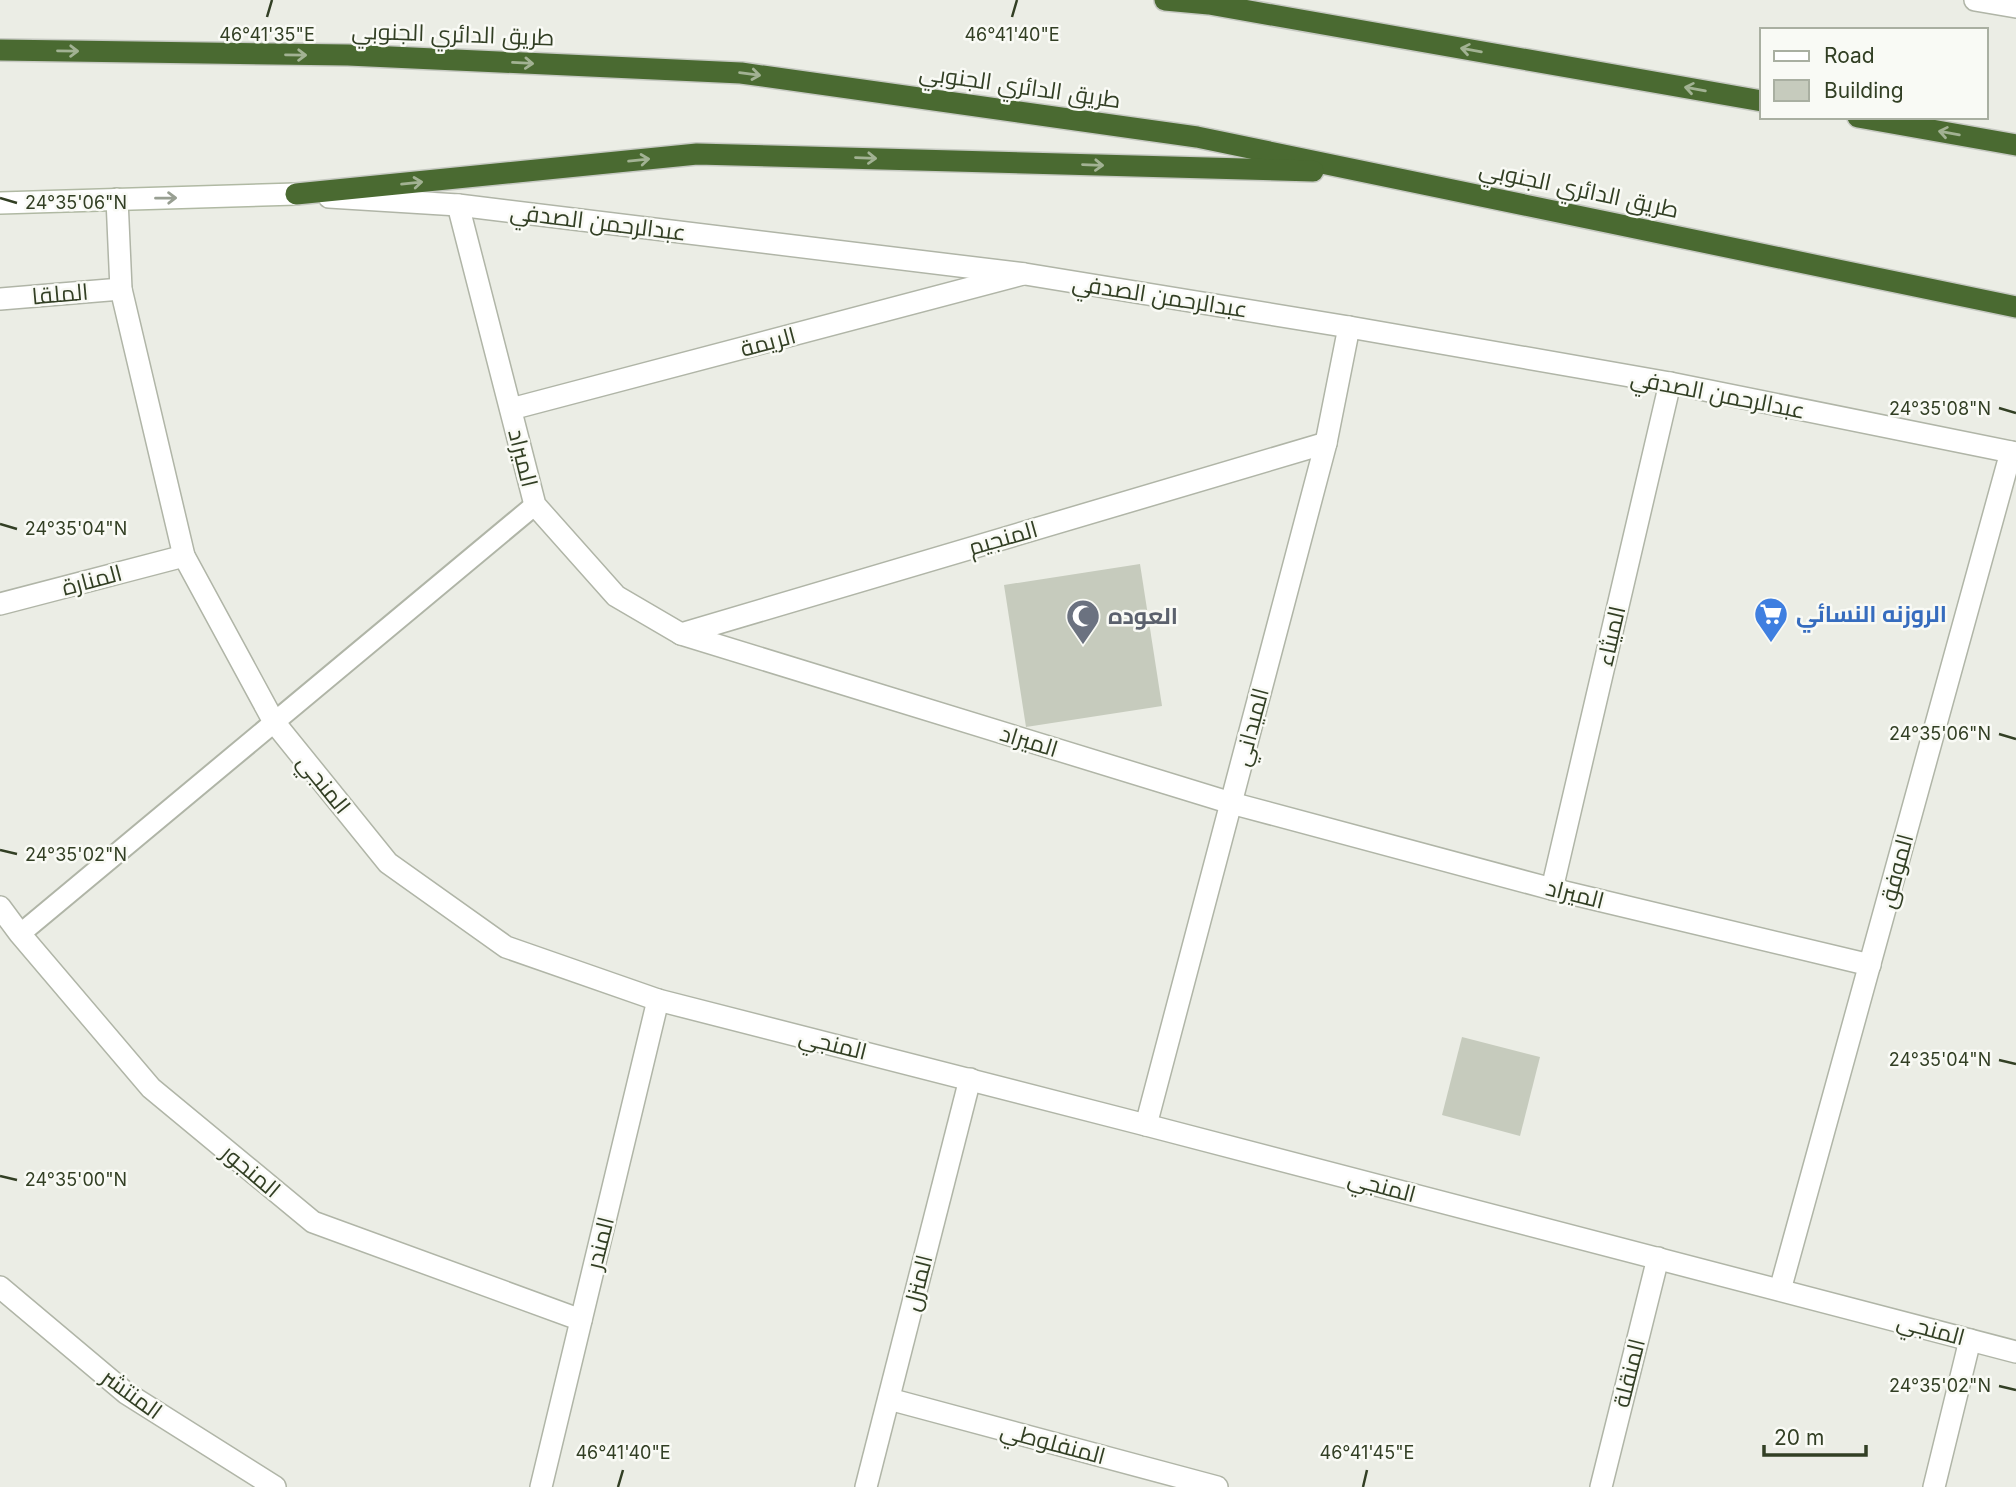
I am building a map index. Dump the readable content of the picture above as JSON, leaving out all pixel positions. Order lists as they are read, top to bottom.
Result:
{
  "streets": {
    "highway": ["طريق الدائري الجنوبي"],
    "street": [
      "عبدالرحمن الصدفي",
      "الملقا",
      "الريمة",
      "الميراد",
      "المنجيم",
      "المنارة",
      "الميثاء",
      "الميداني",
      "المنجي",
      "الموفق",
      "المنجور",
      "المندر",
      "المنزل",
      "المنقلة",
      "المنتشر",
      "المنفلوطي"
    ]
  },
  "crossings": [
    ["عبدالرحمن الصدفي", "الريمة"],
    ["عبدالرحمن الصدفي", "الميراد"],
    ["عبدالرحمن الصدفي", "الميثاء"],
    ["عبدالرحمن الصدفي", "الميداني"],
    ["عبدالرحمن الصدفي", "المنجي"],
    ["عبدالرحمن الصدفي", "الموفق"],
    ["الملقا", "المنجي"],
    ["الريمة", "الميراد"],
    ["الميراد", "المنجيم"],
    ["الميراد", "الميثاء"],
    ["الميراد", "الميداني"],
    ["الميراد", "الموفق"],
    ["المنجيم", "الميداني"],
    ["المنارة", "المنجي"],
    ["الميداني", "المنجي"],
    ["المنجي", "الموفق"],
    ["المنجي", "المندر"],
    ["المنجي", "المنزل"],
    ["المنجي", "المنقلة"],
    ["المنجور", "المندر"],
    ["المنزل", "المنفلوطي"]
  ],
  "places": {
    "supermarket": ["الروزنه النسائي"],
    "mosque": ["العوده"]
  },
  "legend": ["Road", "Building"],
  "scale_bar": "20 m",
  "coordinates": [
    "46°41'35\"E",
    "46°41'40\"E",
    "24°35'06\"N",
    "24°35'08\"N",
    "24°35'04\"N",
    "24°35'02\"N",
    "24°35'00\"N",
    "46°41'45\"E"
  ]
}
